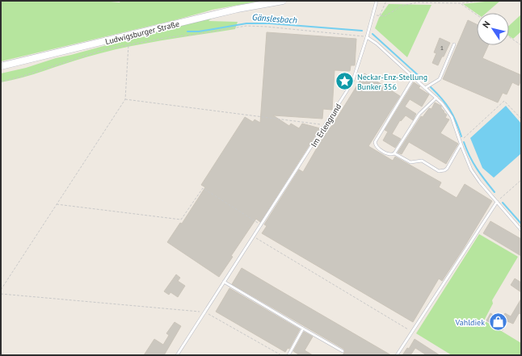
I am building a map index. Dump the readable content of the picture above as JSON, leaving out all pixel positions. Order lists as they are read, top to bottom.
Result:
{
  "streets": {
    "main road": ["Ludwigsburger Straße"],
    "lane": ["Im Erlengrund"]
  },
  "water": ["Gänslesbach"],
  "places": {
    "place": ["Neckar-Enz-Stellung Bunker 356"],
    "shop": ["Vahldiek"]
  },
  "house_numbers": ["1"],
  "north": "top left"
}
